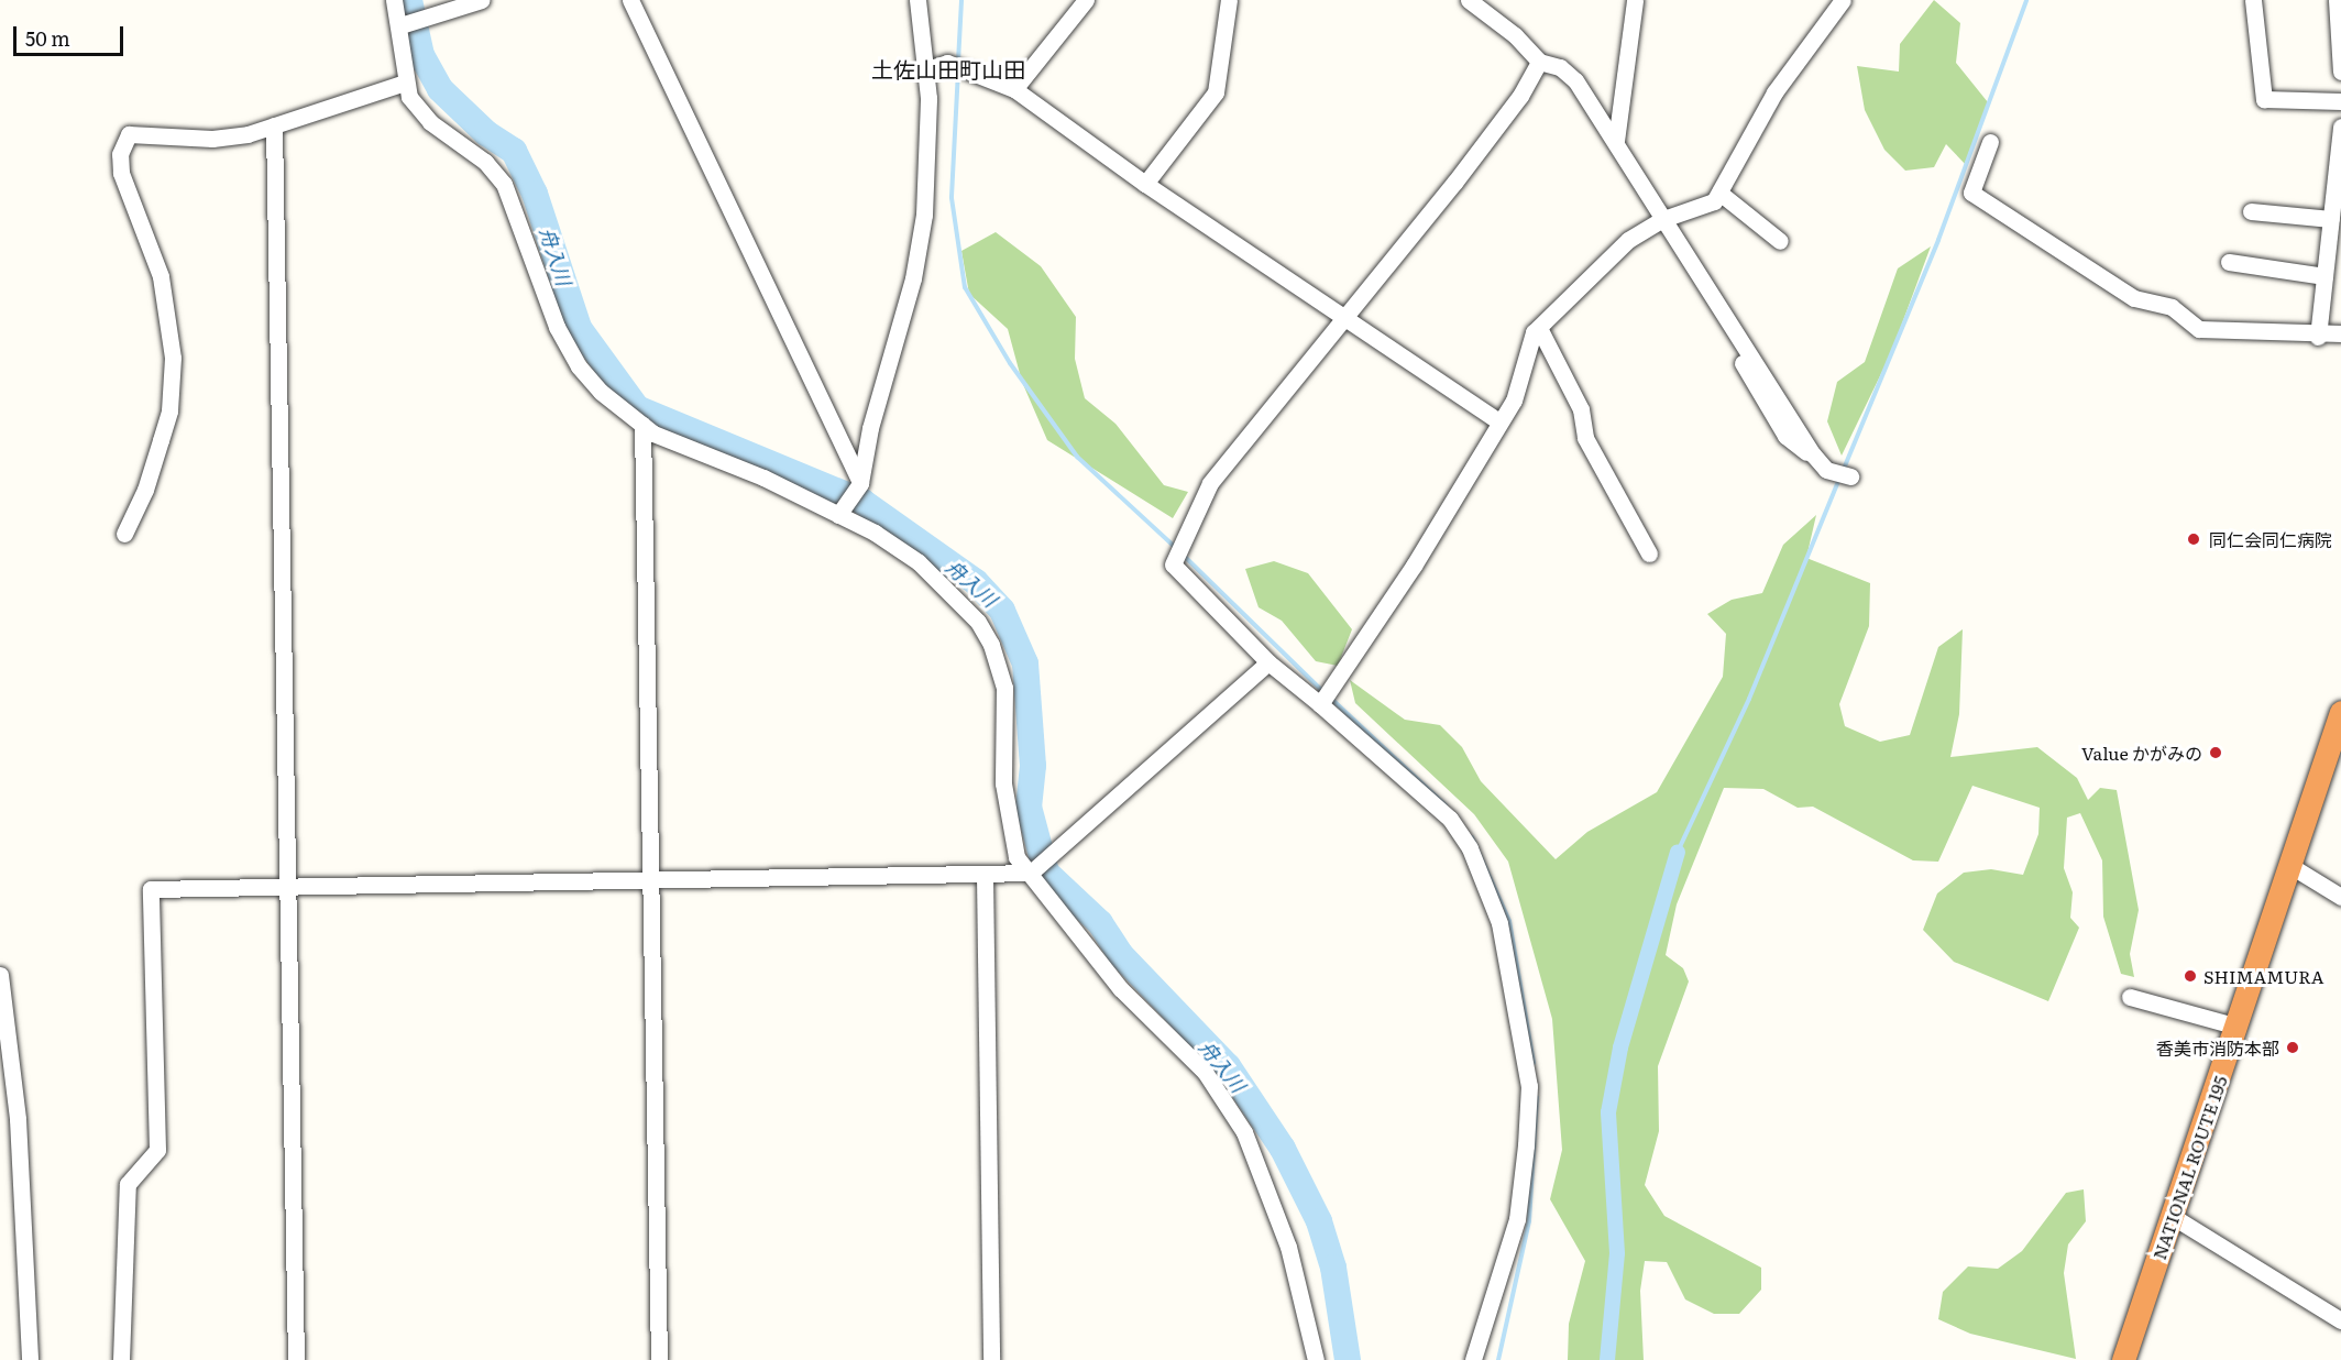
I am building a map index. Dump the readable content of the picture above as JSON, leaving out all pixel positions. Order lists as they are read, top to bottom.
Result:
{
  "streets": {
    "highway": ["NATIONAL ROUTE 195"]
  },
  "districts": ["土佐山田町山田"],
  "water": ["舟入川"],
  "places": [
    "同仁会同仁病院",
    "Value かがみの",
    "SHIMAMURA",
    "香美市消防本部"
  ],
  "scale_bar": "50 m"
}
